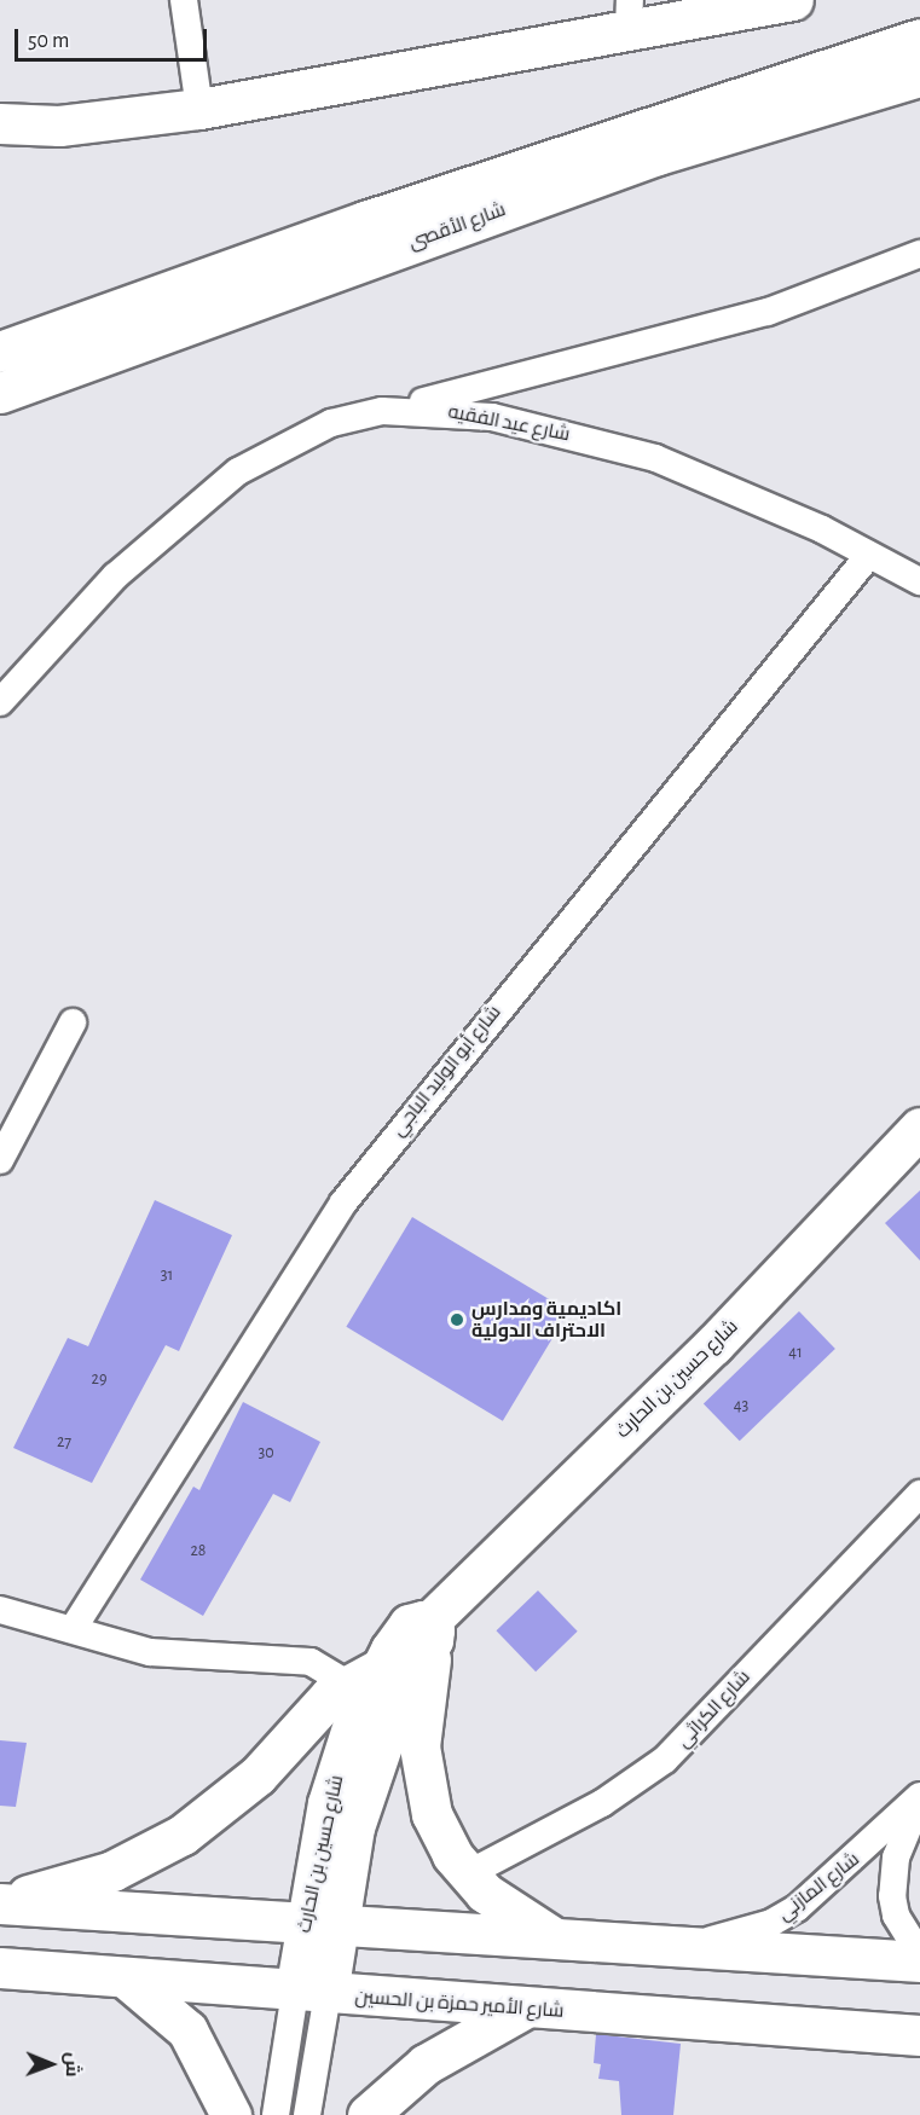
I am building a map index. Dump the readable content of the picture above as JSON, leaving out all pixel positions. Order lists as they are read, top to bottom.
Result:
{
  "streets": {
    "main road": ["شارع الأقصى", "شارع حسين بن الحارث", "شارع الأمير حمزة بن الحسين"],
    "street": [
      "شارع عيد الفقيه",
      "شارع أبو الوليد الباجي",
      "شارع الكراثي",
      "شارع المازني"
    ]
  },
  "crossings": [
    ["شارع عيد الفقيه", "شارع أبو الوليد الباجي"],
    ["شارع حسين بن الحارث", "شارع الأمير حمزة بن الحسين"]
  ],
  "places": ["اكاديمية ومدارس الاحتراف الدولية"],
  "house_numbers": [
    "31",
    "41",
    "29",
    "43",
    "27",
    "30",
    "28"
  ],
  "scale_bar": "50 m",
  "north": "right"
}
